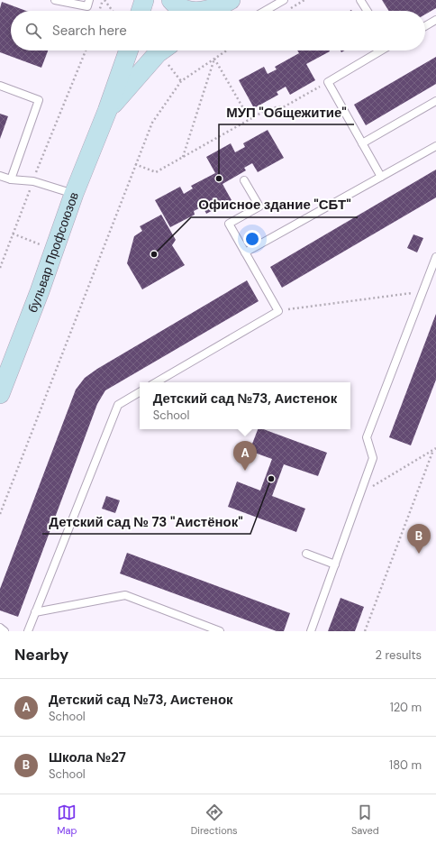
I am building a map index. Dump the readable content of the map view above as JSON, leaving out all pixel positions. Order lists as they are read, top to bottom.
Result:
{
  "streets": {
    "street": ["бульвар Профсоюзов"]
  },
  "places": ["МУП \"Общежитие\"", "Офисное здание \"СБТ\"", "Детский сад № 73 \"Аистёнок\""],
  "page": {
    "search": "Search here",
    "popup": ["Детский сад №73, Аистенок", "School"],
    "pins": ["A", "B"],
    "heading": ["Nearby", "2 results"],
    "list": [
      {
        "mark": "A",
        "name": "Детский сад №73, Аистенок",
        "note": "School",
        "value": "120 m"
      },
      {
        "mark": "B",
        "name": "Школа №27",
        "note": "School",
        "value": "180 m"
      }
    ],
    "nav": ["Map", "Directions", "Saved"]
  }
}
